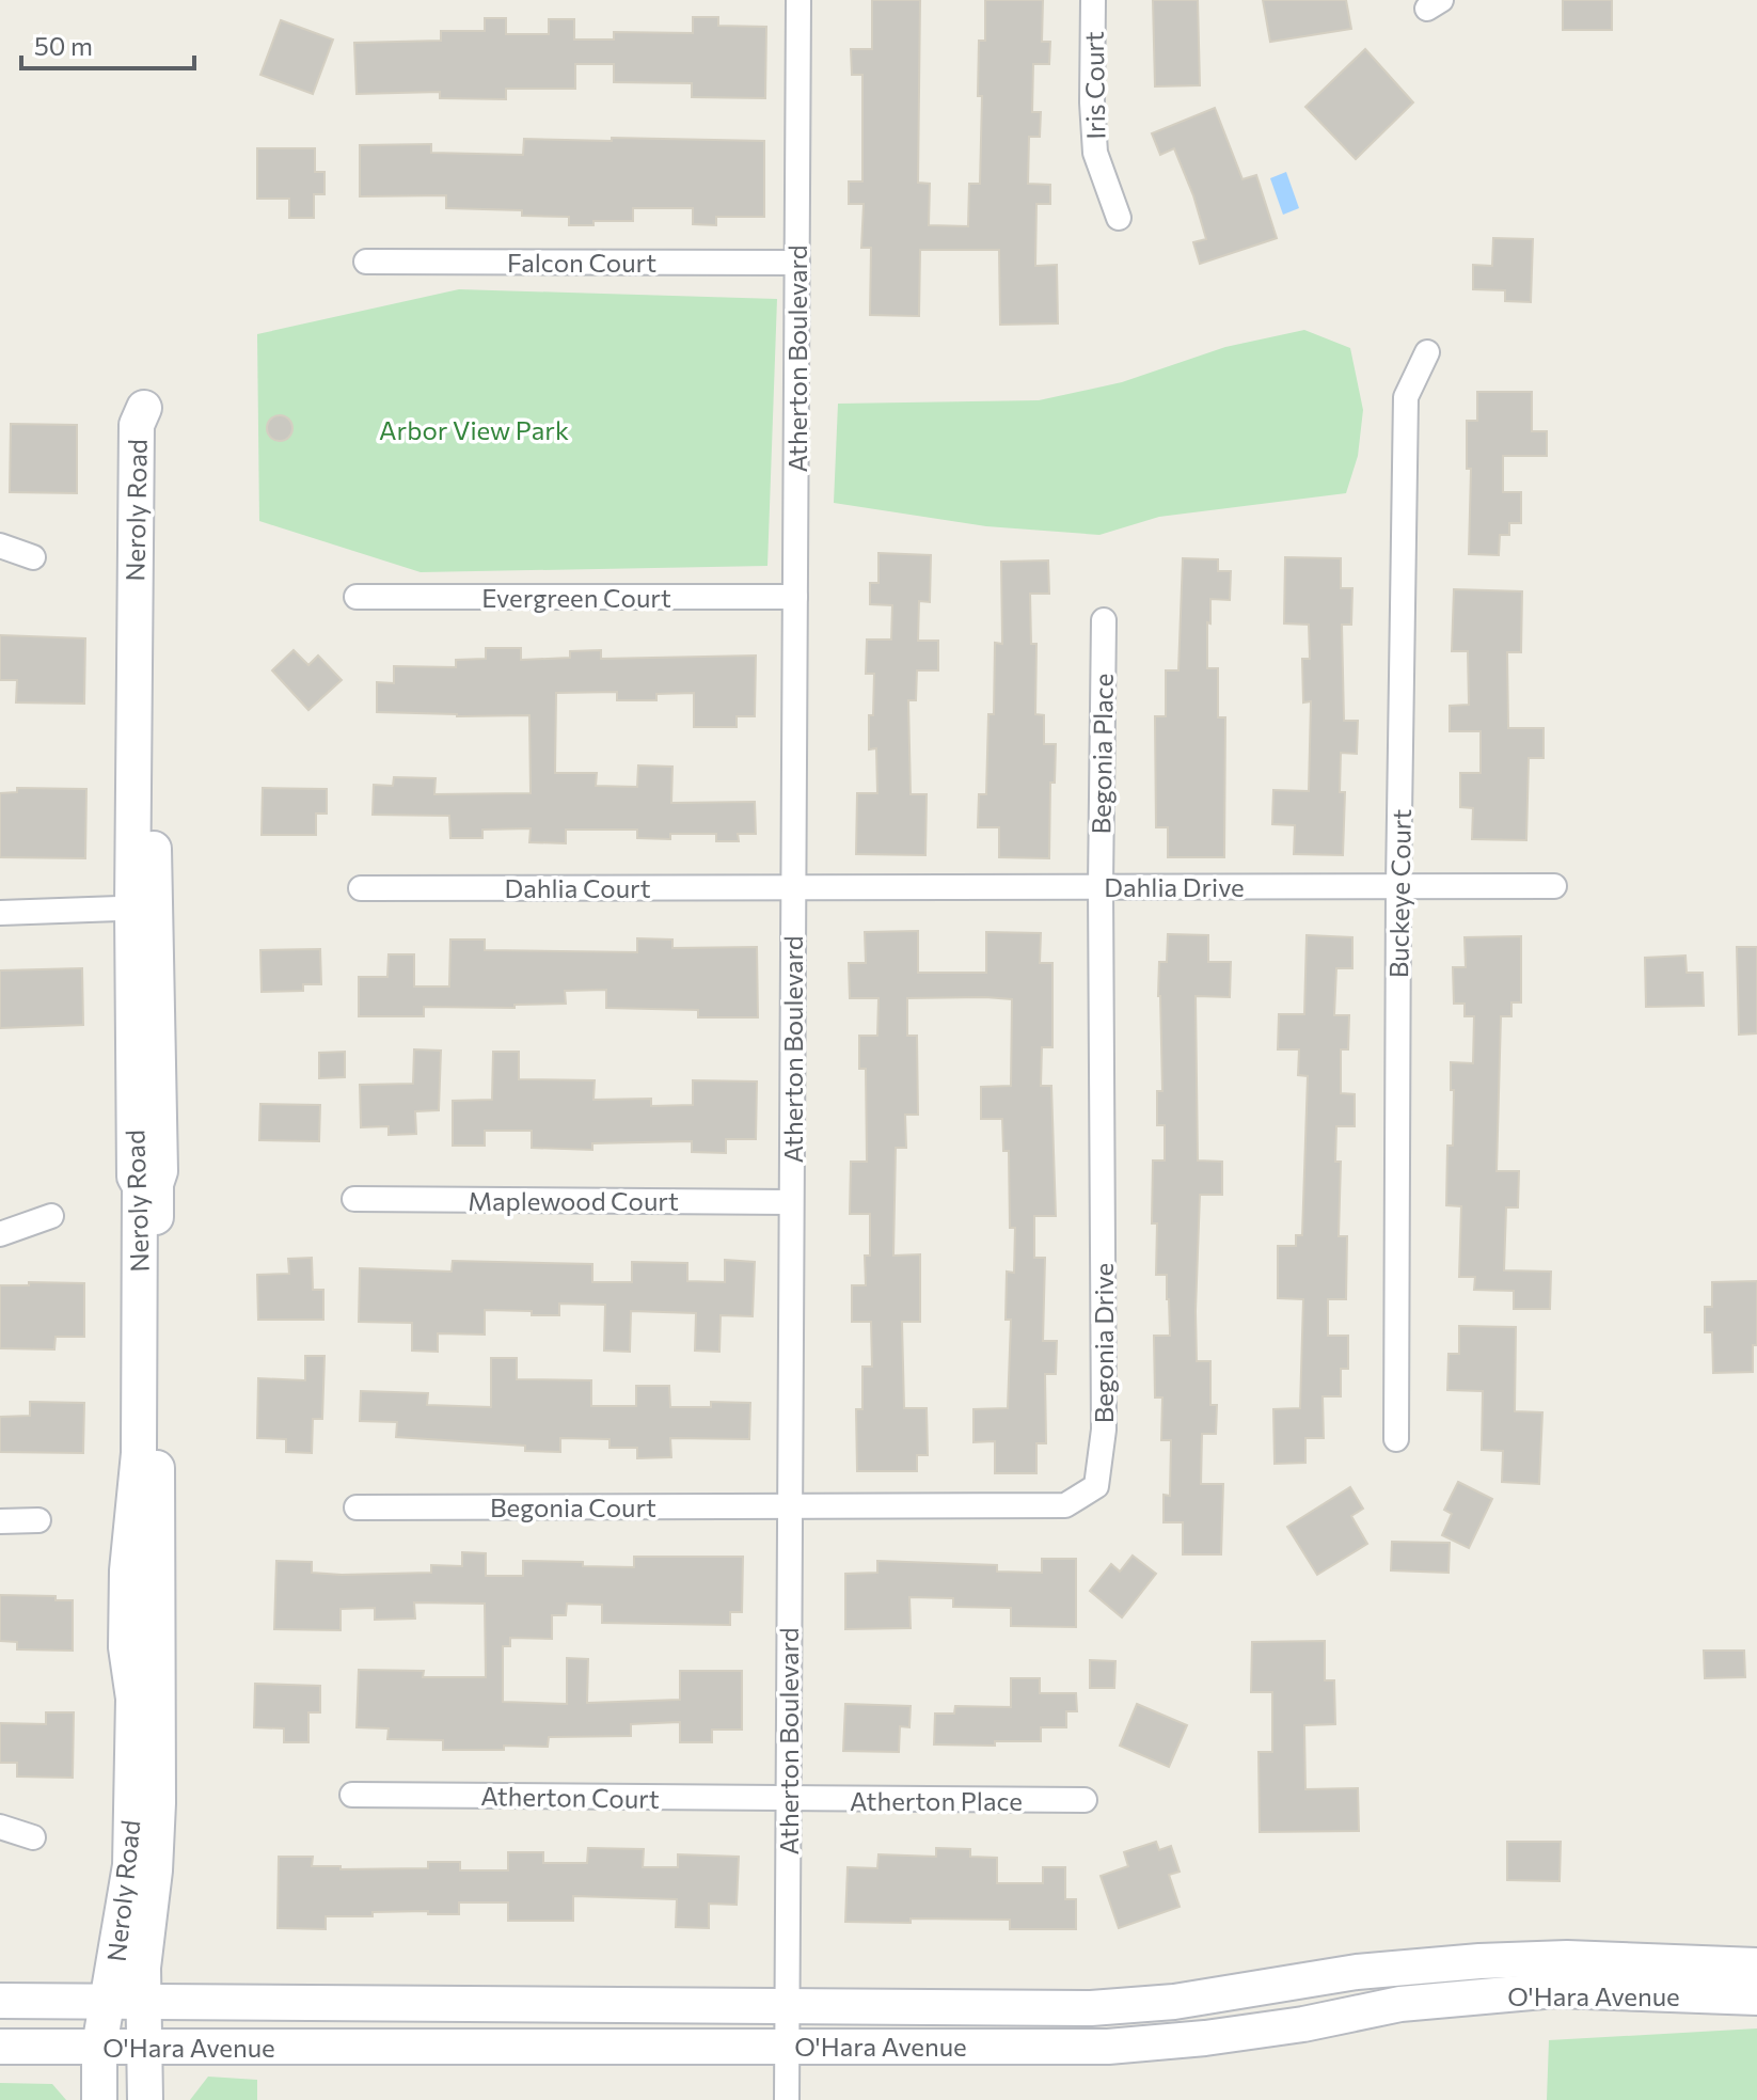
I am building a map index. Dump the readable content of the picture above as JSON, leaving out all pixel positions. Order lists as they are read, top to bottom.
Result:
{
  "streets": {
    "main road": ["Neroly Road", "O'Hara Avenue"],
    "street": [
      "Iris Court",
      "Falcon Court",
      "Atherton Boulevard",
      "Evergreen Court",
      "Begonia Place",
      "Dahlia Drive",
      "Dahlia Court",
      "Buckeye Court",
      "Maplewood Court",
      "Begonia Drive",
      "Begonia Court",
      "Atherton Court",
      "Atherton Place"
    ]
  },
  "crossings": [
    ["Falcon Court", "Atherton Boulevard"],
    ["Atherton Boulevard", "Evergreen Court"],
    ["Atherton Boulevard", "Dahlia Drive"],
    ["Atherton Boulevard", "Dahlia Court"],
    ["Atherton Boulevard", "Maplewood Court"],
    ["Atherton Boulevard", "Begonia Drive"],
    ["Atherton Boulevard", "Begonia Court"],
    ["Atherton Boulevard", "Atherton Court"],
    ["Atherton Boulevard", "Atherton Place"],
    ["Atherton Boulevard", "O'Hara Avenue"],
    ["Neroly Road", "O'Hara Avenue"],
    ["Begonia Place", "Dahlia Drive"],
    ["Begonia Place", "Begonia Drive"],
    ["Dahlia Drive", "Dahlia Court"],
    ["Dahlia Drive", "Buckeye Court"],
    ["Dahlia Drive", "Begonia Drive"],
    ["Begonia Drive", "Begonia Court"],
    ["Atherton Court", "Atherton Place"]
  ],
  "parks": ["Arbor View Park"],
  "scale_bar": "50 m"
}
